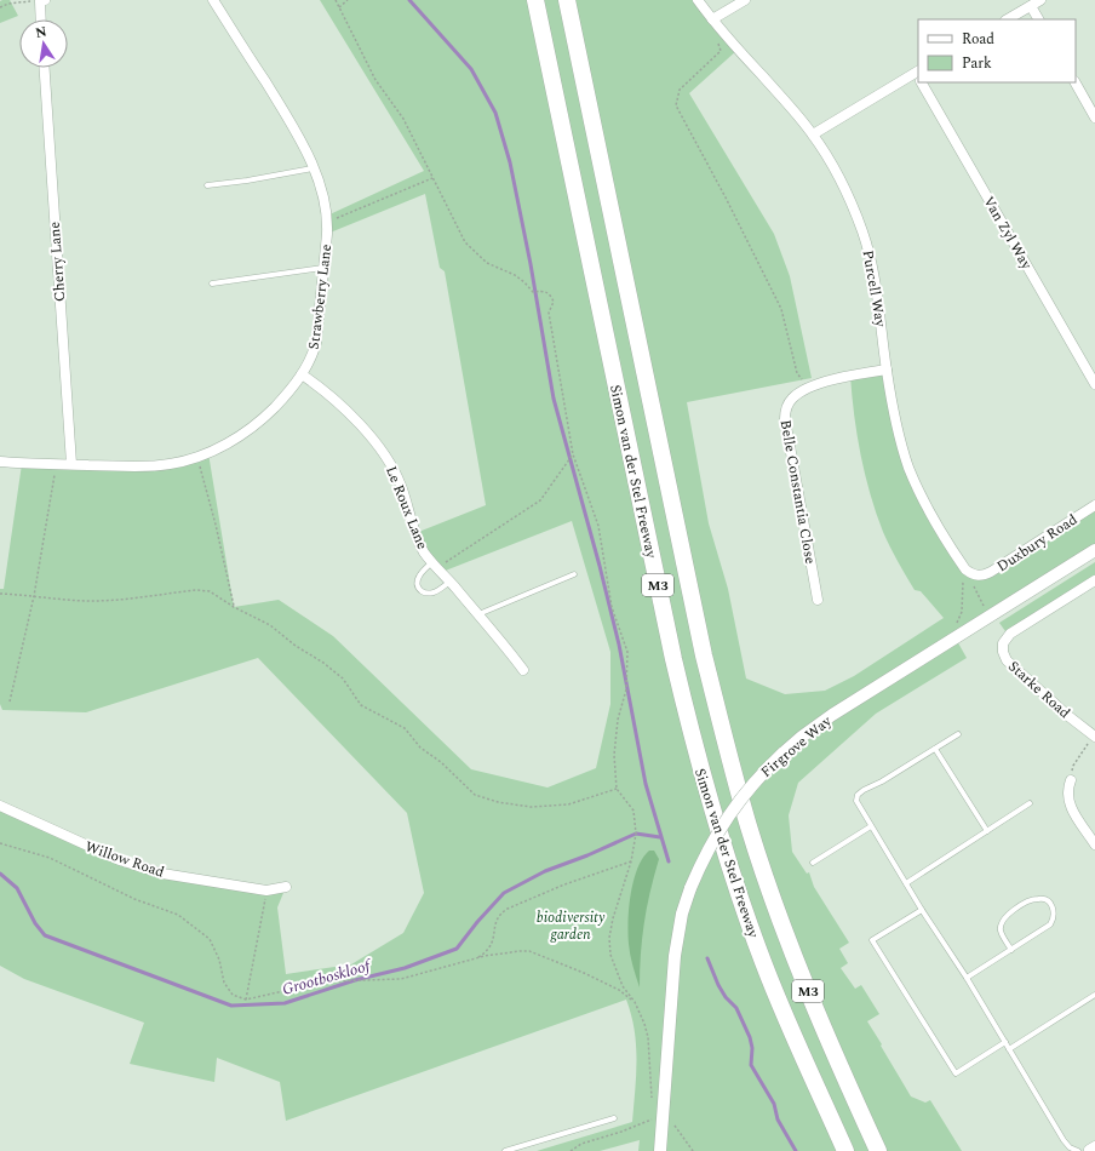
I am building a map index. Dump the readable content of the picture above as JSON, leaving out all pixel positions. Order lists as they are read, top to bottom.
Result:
{
  "streets": {
    "highway": ["Simon van der Stel Freeway", "M3"],
    "street": [
      "Van Zyl Way",
      "Cherry Lane",
      "Purcell Way",
      "Strawberry Lane",
      "Belle Constantia Close",
      "Le Roux Lane",
      "Duxbury Road",
      "Starke Road",
      "Firgrove Way",
      "Willow Road"
    ]
  },
  "crossings": [
    ["Cherry Lane", "Strawberry Lane"],
    ["Purcell Way", "Belle Constantia Close"],
    ["Purcell Way", "Duxbury Road"],
    ["Strawberry Lane", "Le Roux Lane"]
  ],
  "water": ["Grootboskloof"],
  "parks": ["biodiversity garden"],
  "legend": ["Road", "Park"],
  "north": "top"
}
